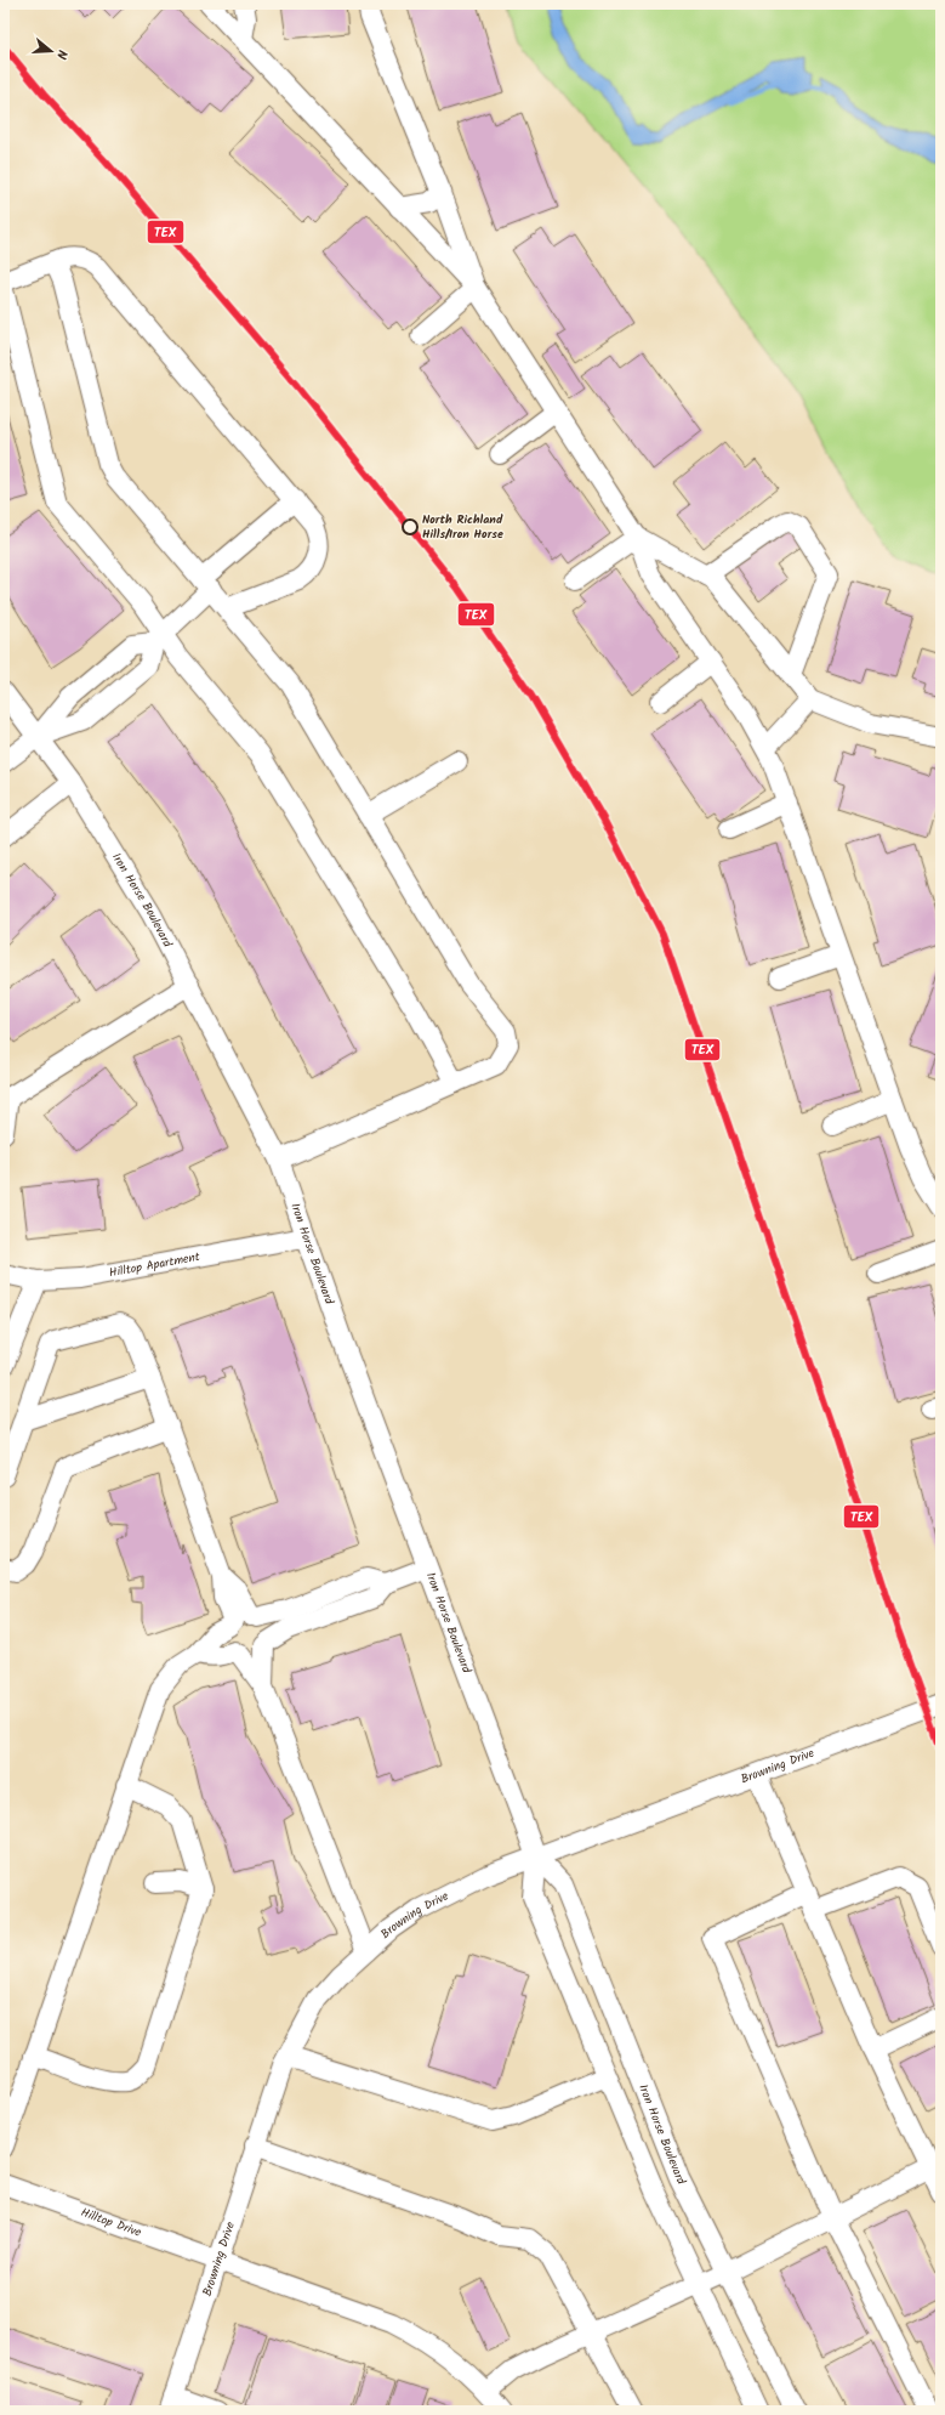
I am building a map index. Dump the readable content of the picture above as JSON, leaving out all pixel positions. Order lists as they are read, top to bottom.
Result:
{
  "streets": {
    "street": [
      "Iron Horse Boulevard",
      "Hilltop Apartment",
      "Browning Drive",
      "Hilltop Drive"
    ]
  },
  "crossings": [
    ["Iron Horse Boulevard", "Hilltop Apartment"],
    ["Iron Horse Boulevard", "Browning Drive"],
    ["Browning Drive", "Hilltop Drive"]
  ],
  "places": ["North Richland Hills/Iron Horse"],
  "lines": ["transit line TEX"],
  "north": "right"
}
